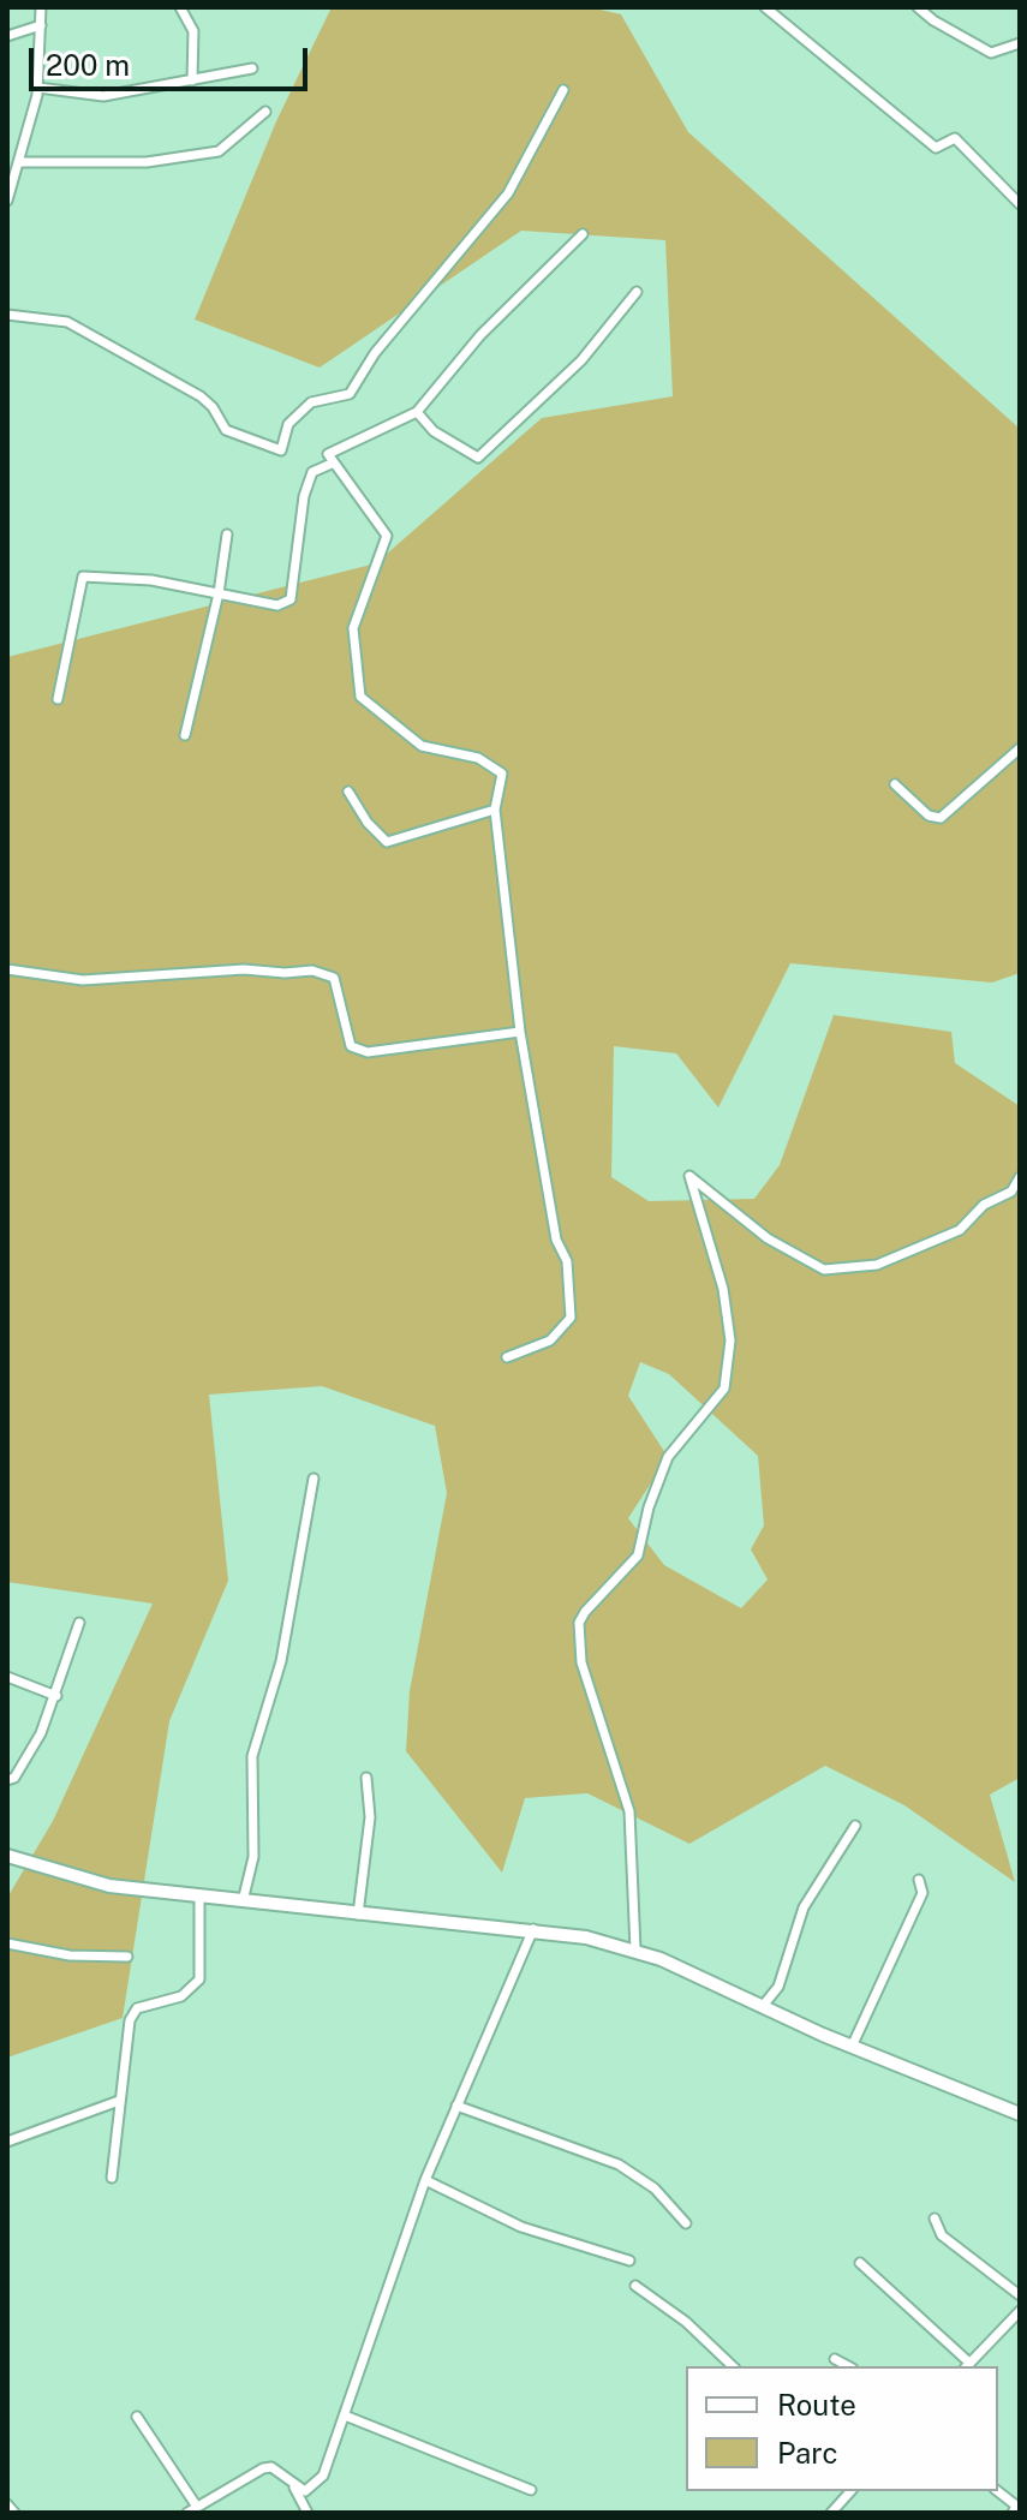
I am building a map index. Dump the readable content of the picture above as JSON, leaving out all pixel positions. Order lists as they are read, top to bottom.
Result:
{
  "legend": ["Route", "Parc"],
  "scale_bar": "200 m"
}
